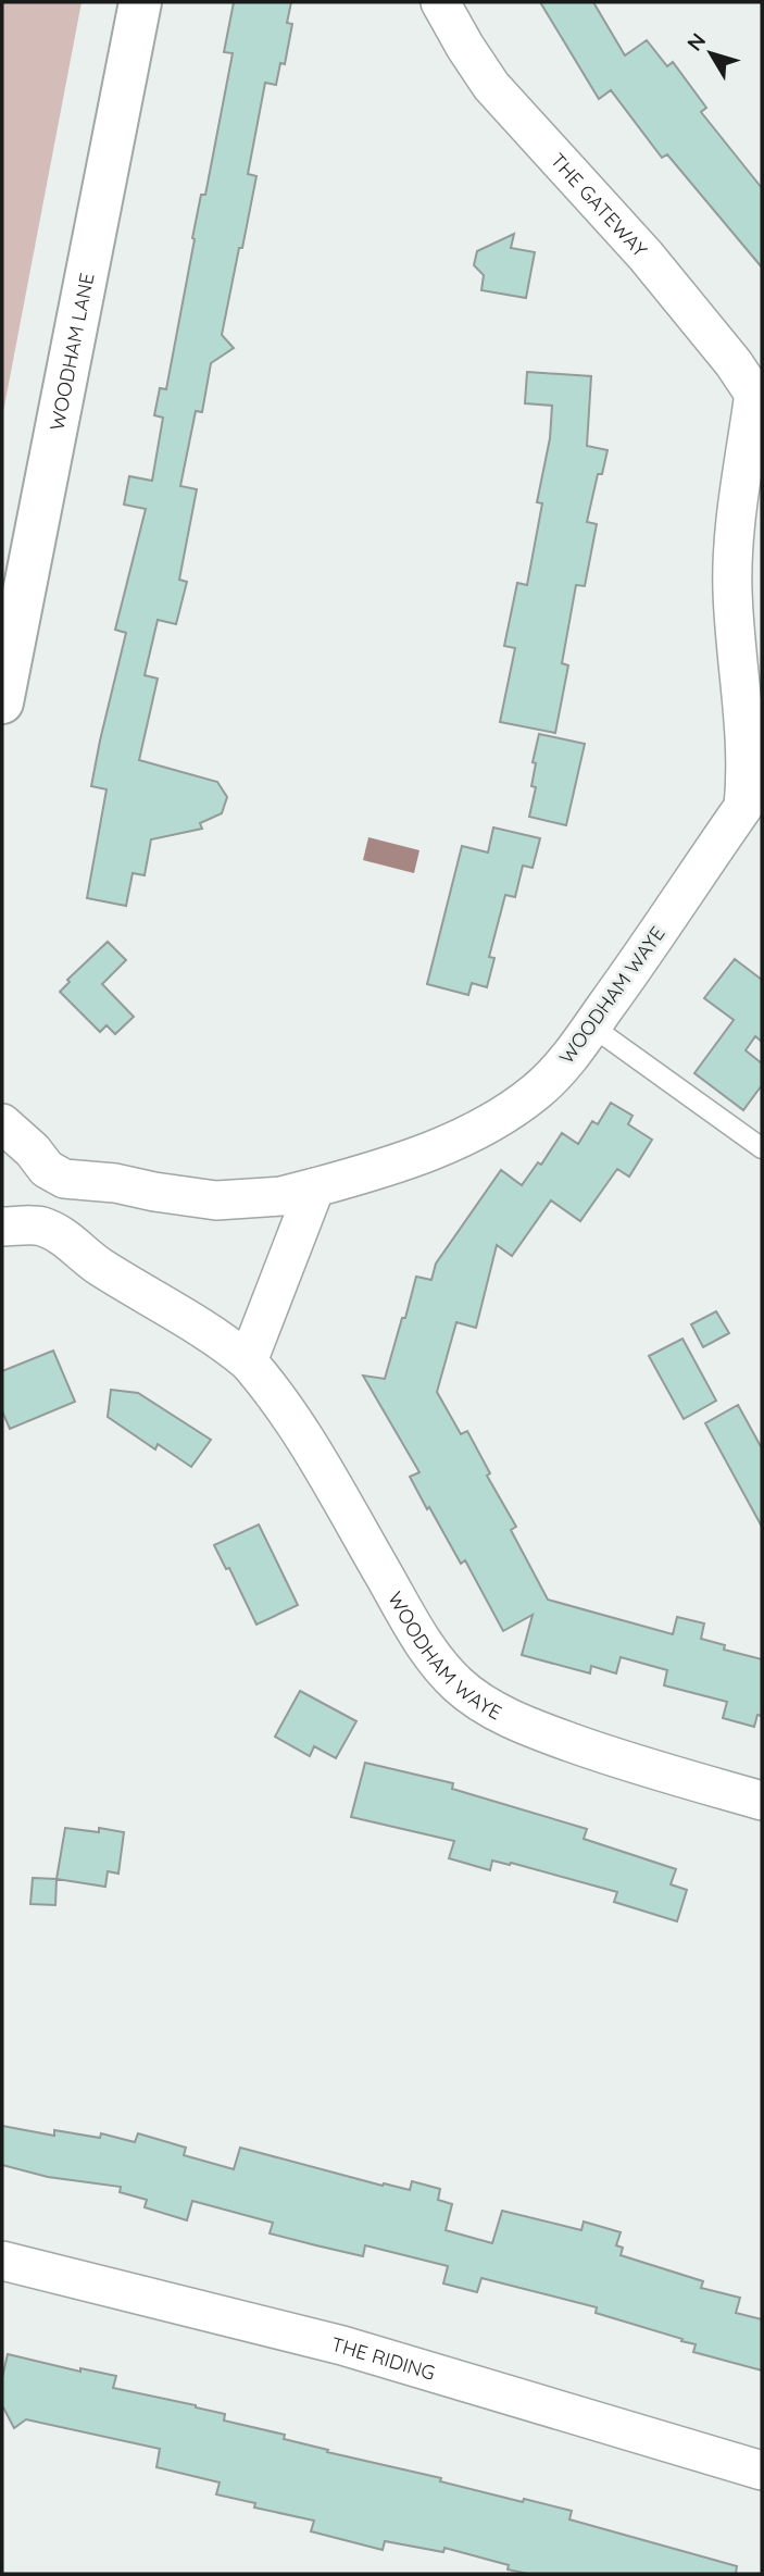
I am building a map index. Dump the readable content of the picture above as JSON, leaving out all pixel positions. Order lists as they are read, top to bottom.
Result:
{
  "streets": {
    "main road": ["WOODHAM LANE"],
    "street": ["THE GATEWAY", "WOODHAM WAYE", "THE RIDING"]
  },
  "crossings": [
    ["THE GATEWAY", "WOODHAM WAYE"]
  ],
  "north": "top left"
}
